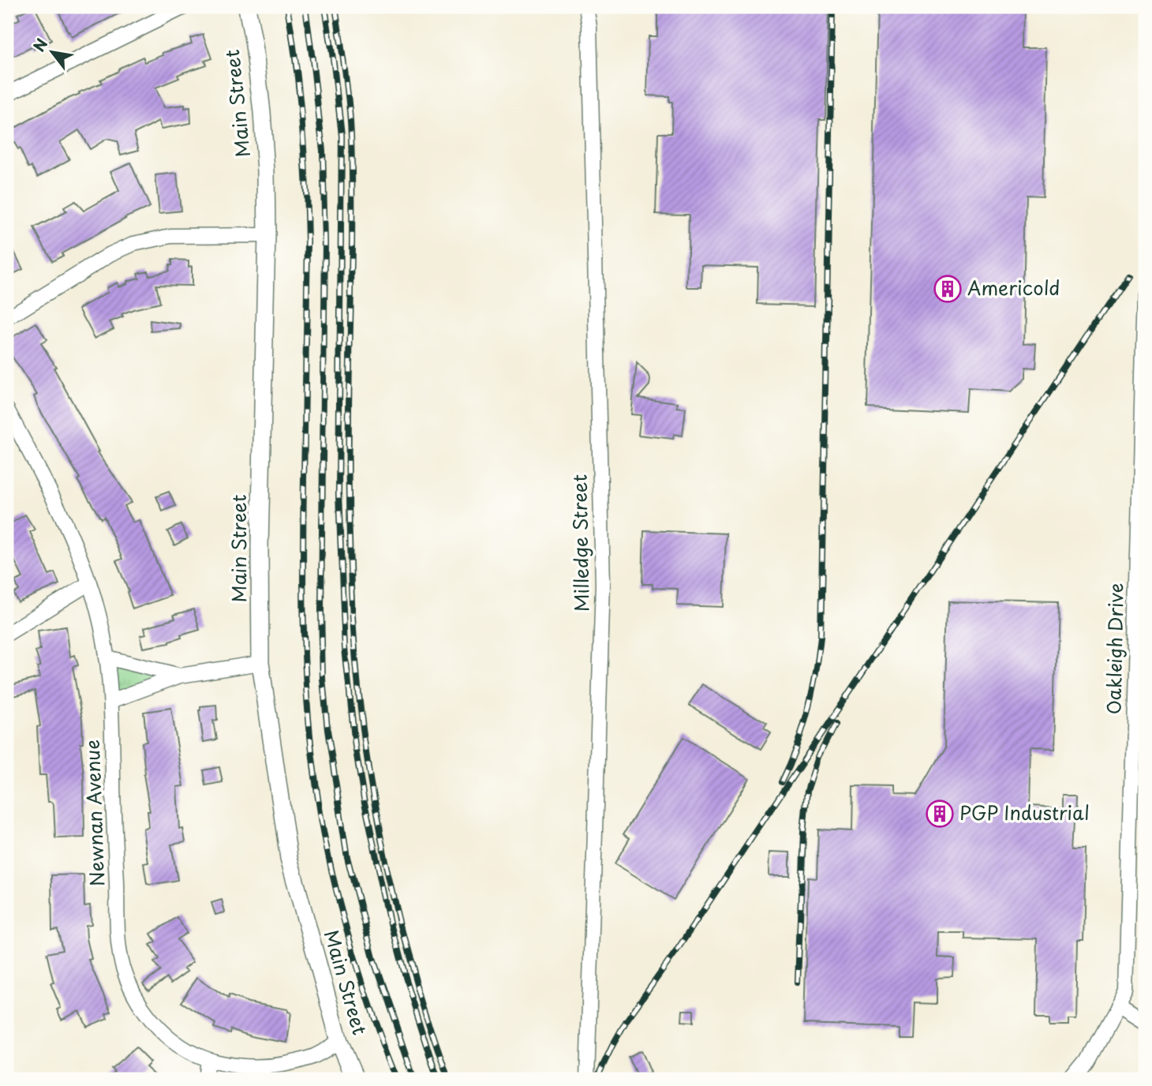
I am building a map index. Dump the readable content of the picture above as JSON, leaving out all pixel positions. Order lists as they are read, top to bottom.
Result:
{
  "streets": {
    "main road": ["Main Street"],
    "street": ["Milledge Street", "Oakleigh Drive", "Newnan Avenue"]
  },
  "crossings": [
    ["Main Street", "Newnan Avenue"]
  ],
  "places": {
    "building": ["Americold", "PGP Industrial"]
  },
  "north": "top left"
}
